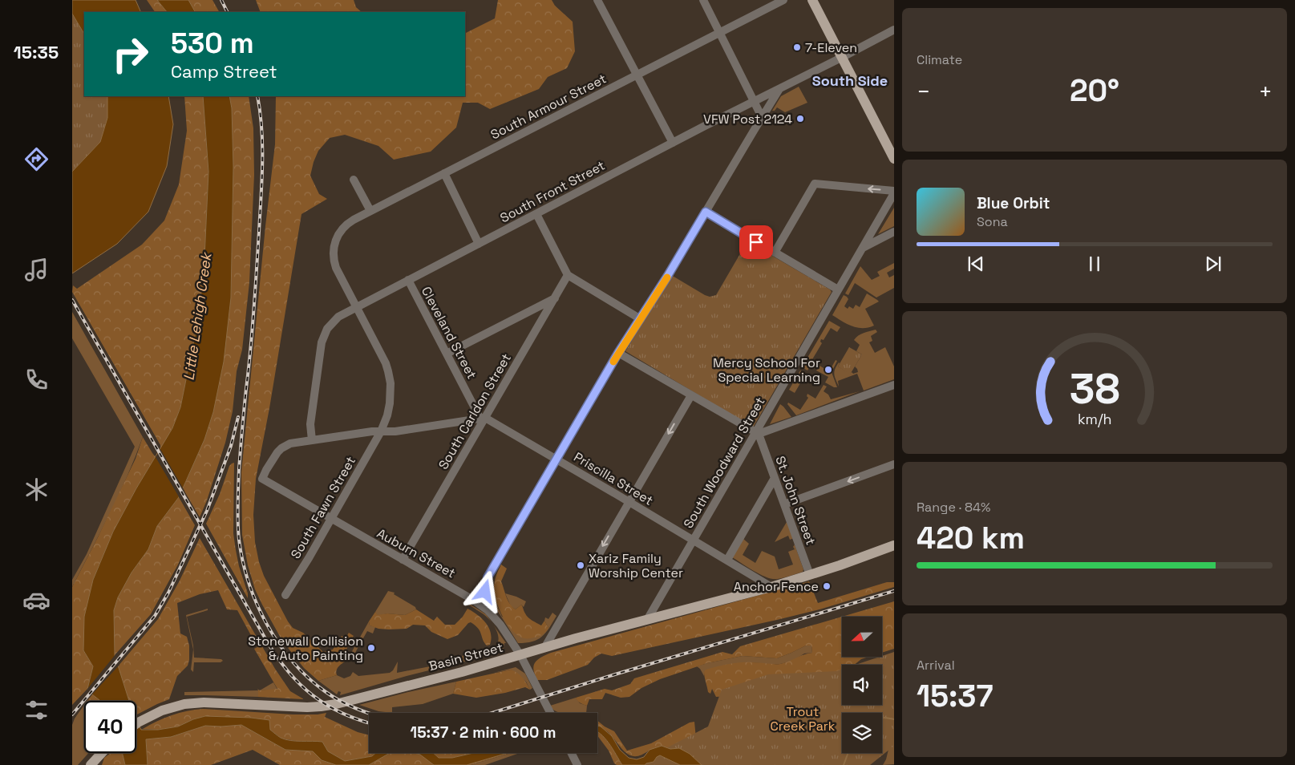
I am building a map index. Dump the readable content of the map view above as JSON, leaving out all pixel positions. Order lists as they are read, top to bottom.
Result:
{
  "streets": {
    "main road": ["Basin Street"],
    "street": [
      "South Armour Street",
      "South Front Street",
      "Cleveland Street",
      "South Carldon Street",
      "South Woodward Street",
      "Priscilla Street",
      "St. John Street",
      "South Fawn Street",
      "Auburn Street"
    ]
  },
  "crossings": [
    ["South Armour Street", "South Fawn Street"],
    ["South Front Street", "Cleveland Street"],
    ["South Front Street", "South Fawn Street"],
    ["South Front Street", "Auburn Street"],
    ["Cleveland Street", "South Carldon Street"],
    ["Cleveland Street", "Priscilla Street"],
    ["South Carldon Street", "Priscilla Street"],
    ["South Carldon Street", "Auburn Street"],
    ["South Woodward Street", "Priscilla Street"],
    ["South Woodward Street", "St. John Street"],
    ["South Woodward Street", "Basin Street"],
    ["Priscilla Street", "Basin Street"],
    ["St. John Street", "Basin Street"],
    ["South Fawn Street", "Auburn Street"],
    ["Auburn Street", "Basin Street"]
  ],
  "districts": ["South Side"],
  "water": ["Little Lehigh Creek"],
  "parks": ["Trout Creek Park"],
  "places": [
    "7-Eleven",
    "VFW Post 2124",
    "Mercy School For Special Learning",
    "Xariz Family Worship Center",
    "Anchor Fence",
    "Stonewall Collision & Auto Painting"
  ],
  "north": "left",
  "page": {
    "tabs": "15:35",
    "tile": [
      "Climate",
      ["Range · 84%", "420 km"],
      ["Arrival", "15:37"]
    ],
    "turn": ["530 m", "Camp Street"],
    "heat": ["−", "20°", "+"],
    "song": ["Blue Orbit", "Sona"],
    "limit": "40",
    "trip": "15:37 · 2 min · 600 m",
    "gauge": ["38", "km/h"]
  }
}
